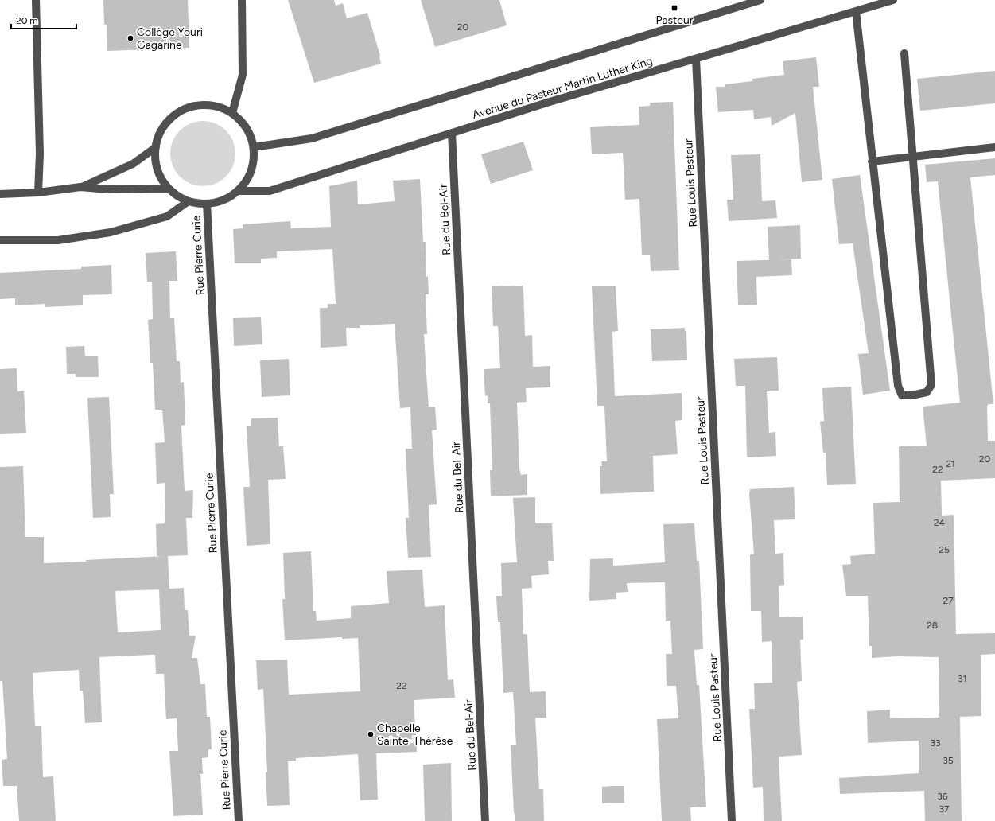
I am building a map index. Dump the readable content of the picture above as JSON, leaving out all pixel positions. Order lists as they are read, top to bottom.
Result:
{
  "streets": {
    "street": [
      "Avenue du Pasteur Martin Luther King",
      "Rue Louis Pasteur",
      "Rue du Bel-Air",
      "Rue Pierre Curie"
    ]
  },
  "crossings": [
    ["Avenue du Pasteur Martin Luther King", "Rue Louis Pasteur"],
    ["Avenue du Pasteur Martin Luther King", "Rue du Bel-Air"],
    ["Avenue du Pasteur Martin Luther King", "Rue Pierre Curie"]
  ],
  "places": {
    "transit": ["Pasteur"],
    "other": ["Collège Youri Gagarine", "Chapelle Sainte-Thérèse"]
  },
  "house_numbers": [
    "20",
    "20",
    "21",
    "22",
    "24",
    "25",
    "27",
    "28",
    "31",
    "22",
    "33",
    "35",
    "36",
    "37"
  ],
  "scale_bar": "20 m"
}
